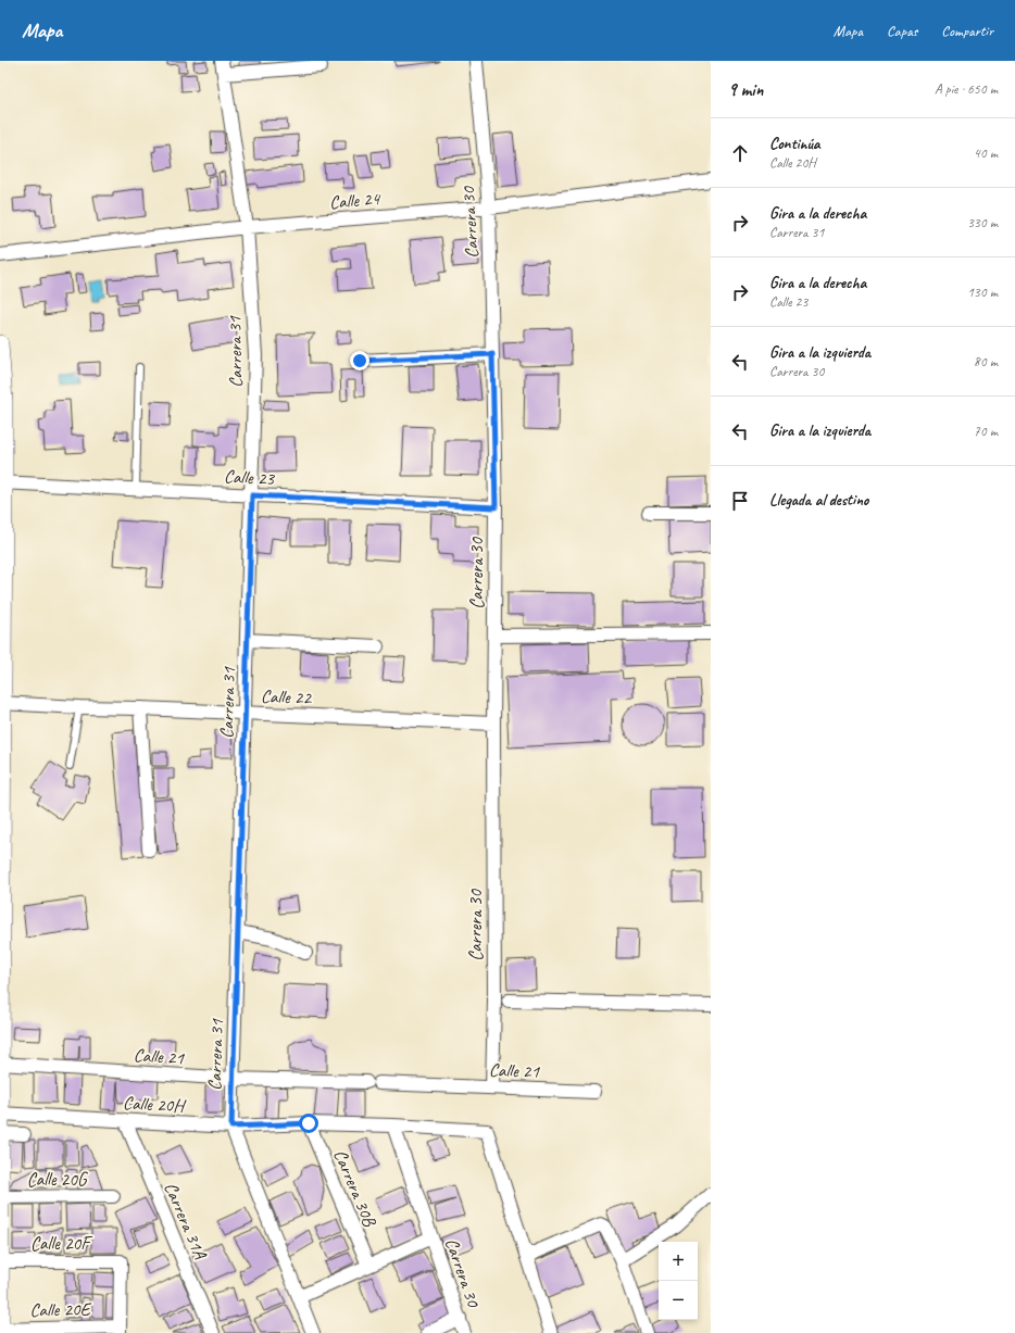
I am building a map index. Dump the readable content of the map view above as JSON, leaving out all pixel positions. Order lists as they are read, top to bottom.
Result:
{
  "streets": {
    "street": [
      "Calle 24",
      "Carrera 30",
      "Carrera 31",
      "Calle 23",
      "Calle 22",
      "Calle 21",
      "Calle 20H",
      "Calle 20G",
      "Carrera 30B",
      "Carrera 31A",
      "Calle 20F",
      "Calle 20E"
    ]
  },
  "crossings": [
    ["Calle 24", "Carrera 30"],
    ["Calle 24", "Carrera 31"],
    ["Carrera 30", "Calle 23"],
    ["Carrera 30", "Calle 22"],
    ["Carrera 30", "Calle 21"],
    ["Carrera 30", "Calle 20H"],
    ["Carrera 31", "Calle 23"],
    ["Carrera 31", "Calle 22"],
    ["Carrera 31", "Calle 21"],
    ["Carrera 31", "Calle 20H"],
    ["Calle 20H", "Carrera 30B"],
    ["Calle 20H", "Carrera 31A"],
    ["Calle 20F", "Calle 20E"]
  ],
  "page": {
    "header": "Mapa",
    "nav": ["Mapa", "Capas", "Compartir"],
    "heading": ["9 min", "A pie · 650 m"],
    "list": [
      ["Continúa", "Calle 20H", "40 m"],
      ["Gira a la derecha", "Carrera 31", "330 m"],
      ["Gira a la derecha", "Calle 23", "130 m"],
      ["Gira a la izquierda", "Carrera 30", "80 m"],
      ["Gira a la izquierda", "70 m"],
      "Llegada al destino"
    ],
    "map_buttons": ["+", "−"]
  }
}
